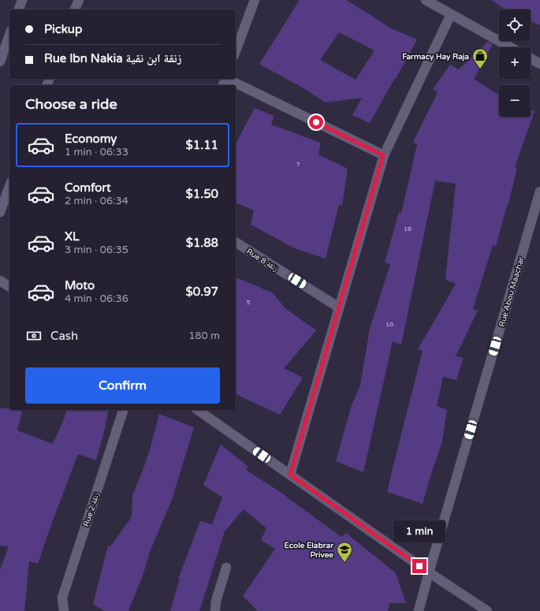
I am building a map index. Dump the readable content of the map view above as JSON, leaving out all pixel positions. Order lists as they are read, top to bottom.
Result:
{
  "streets": {
    "street": ["Rue 8 زنقة", "Rue Abou Maachar", "Rue 2 زنقة"]
  },
  "places": {
    "shop": ["Farmacy Hay Raja"],
    "school or university": ["Ecole Elabrar Privee"]
  },
  "house_numbers": [
    "7",
    "16",
    "5",
    "10"
  ],
  "page": {
    "map_buttons": ["+", "−"],
    "banner": ["Pickup", "Rue Ibn Nakia زنقة ابن نقية"],
    "heading": "Choose a ride",
    "list": [
      {
        "name": "Economy",
        "note": "1 min · 06:33",
        "value": "$1.11"
      },
      {
        "name": "Comfort",
        "note": "2 min · 06:34",
        "value": "$1.50"
      },
      {
        "name": "XL",
        "note": "3 min · 06:35",
        "value": "$1.88"
      },
      {
        "name": "Moto",
        "note": "4 min · 06:36",
        "value": "$0.97"
      }
    ],
    "pay": ["Cash", "180 m"],
    "buttons": "Confirm",
    "bubble": "1 min"
  }
}
